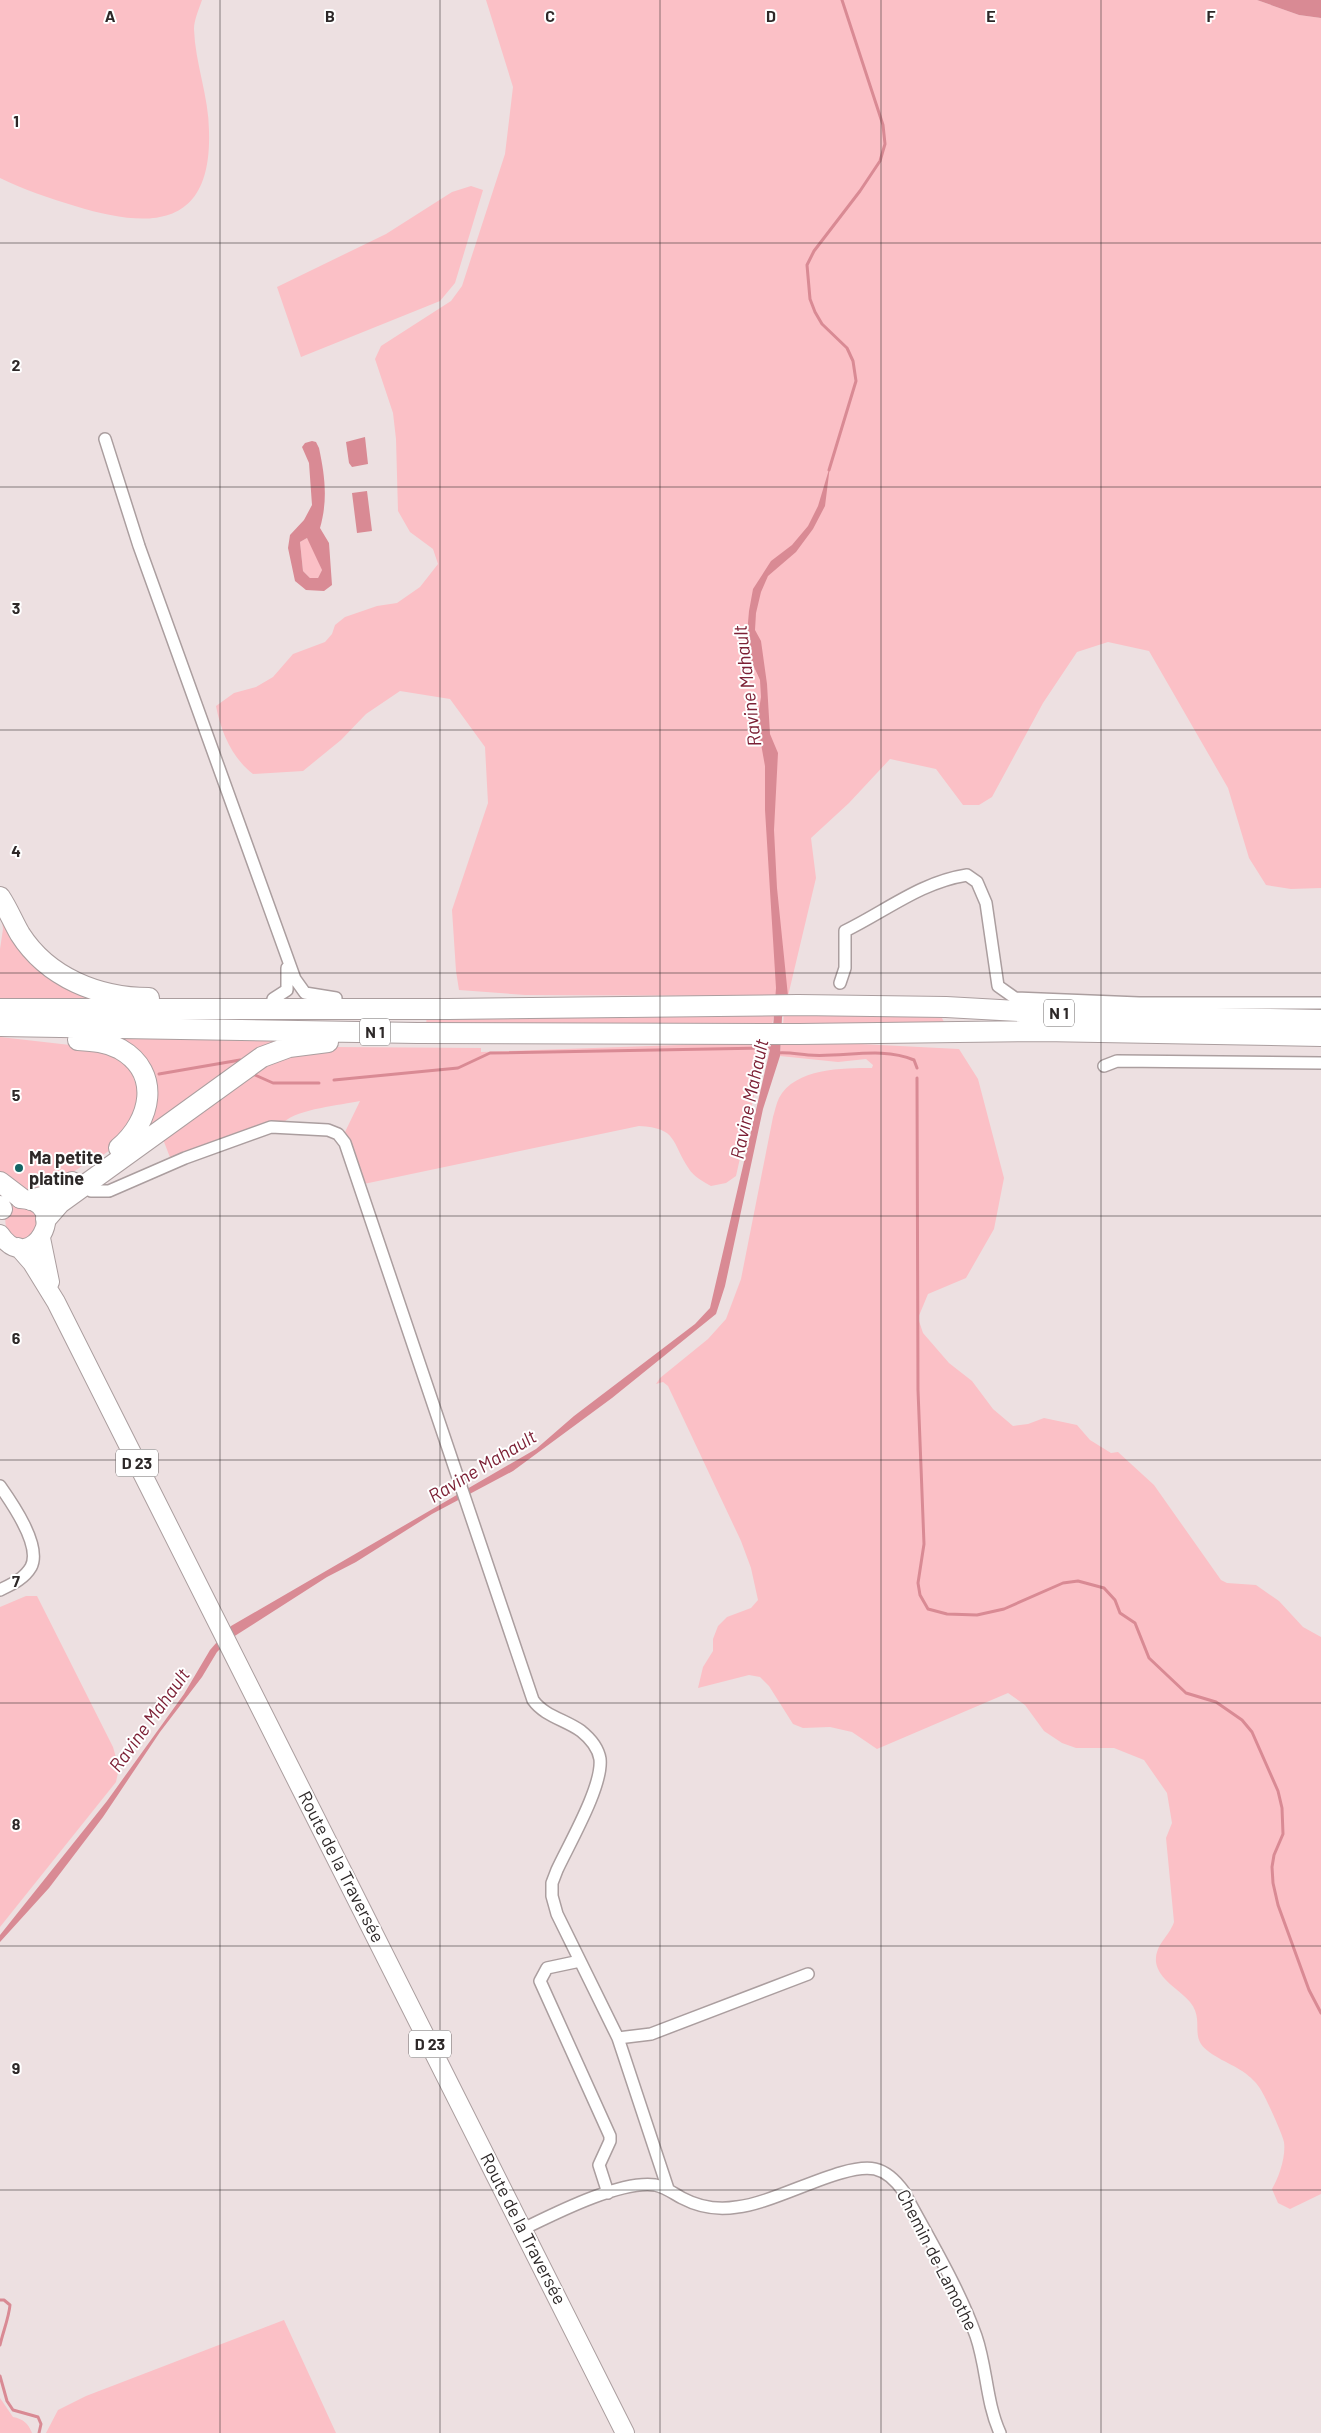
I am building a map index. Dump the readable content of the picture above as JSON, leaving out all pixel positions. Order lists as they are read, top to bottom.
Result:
{
  "streets": {
    "highway": ["N 1"],
    "main road": ["D 23", "Route de la Traversée"],
    "street": ["Chemin de Lamothe"]
  },
  "crossings": [
    ["Route de la Traversée", "Chemin de Lamothe"]
  ],
  "water": ["Ravine Mahault"],
  "places": ["Ma petite platine"],
  "grid": {
    "columns": [
      "A",
      "B",
      "C",
      "D",
      "E",
      "F"
    ],
    "rows": [
      "1",
      "2",
      "3",
      "4",
      "5",
      "6",
      "7",
      "8",
      "9"
    ]
  }
}
